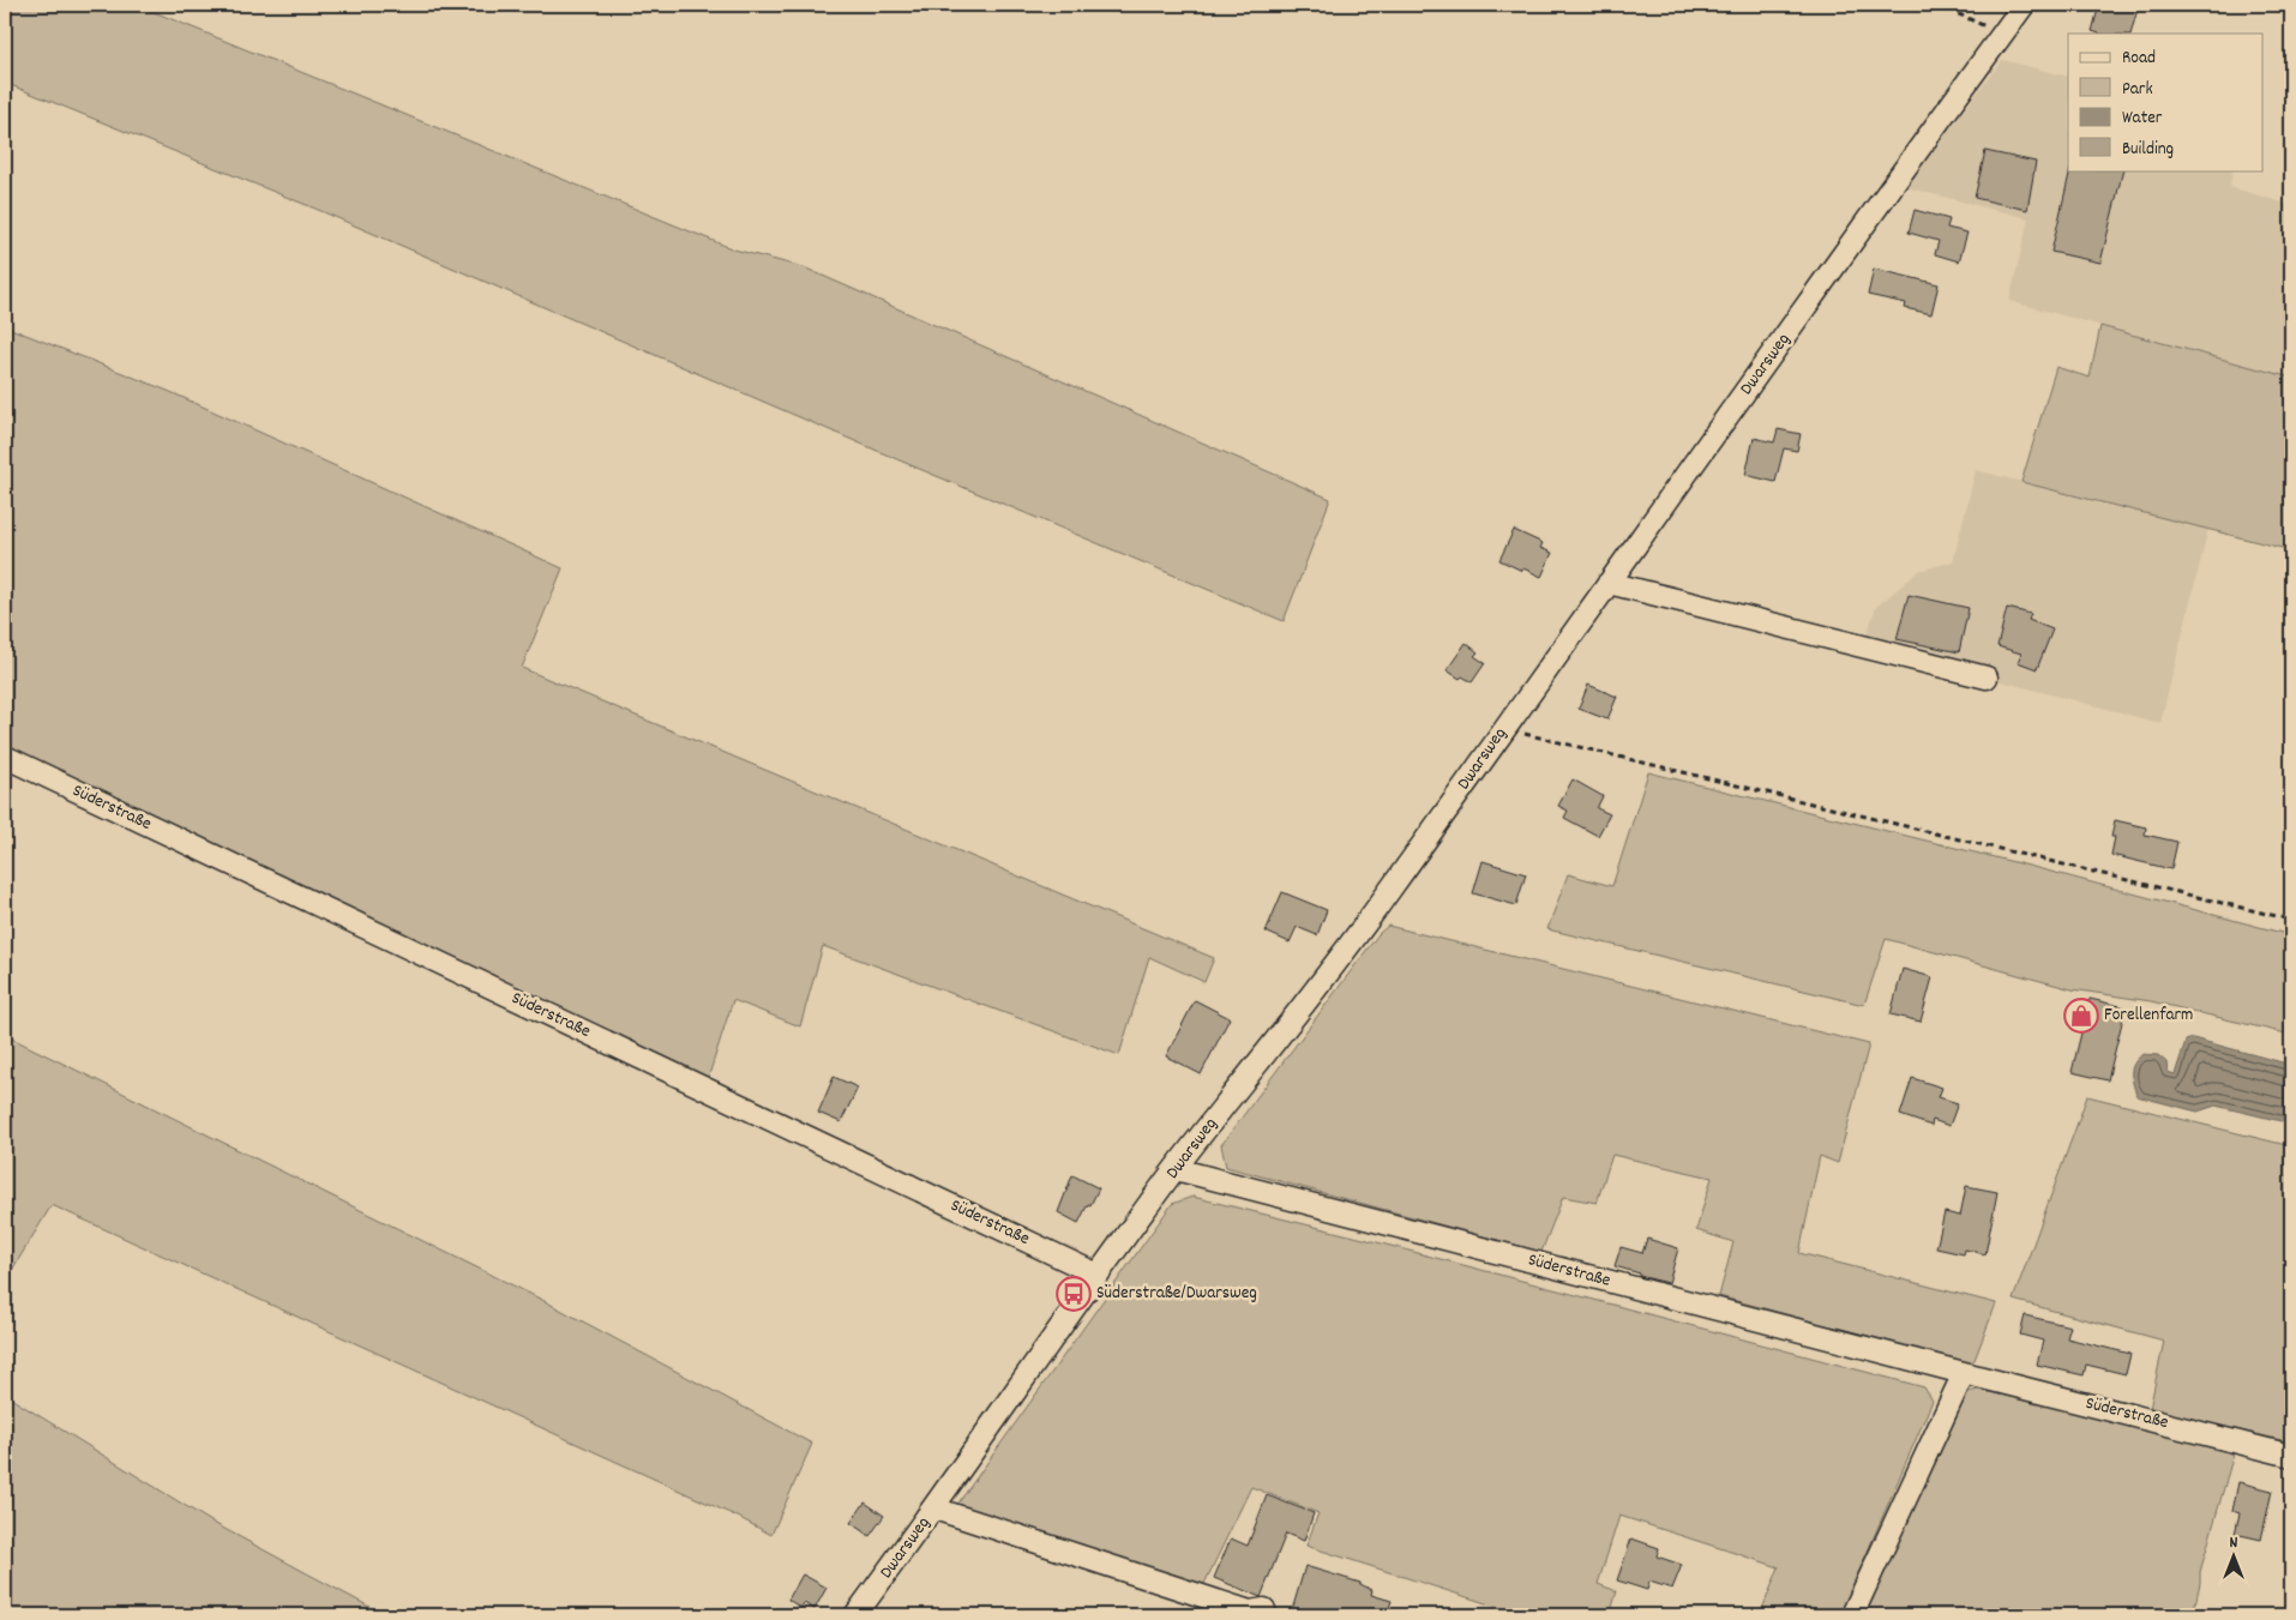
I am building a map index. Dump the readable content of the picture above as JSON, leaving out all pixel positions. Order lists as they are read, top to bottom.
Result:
{
  "streets": {
    "street": ["Dwarsweg", "Süderstraße"]
  },
  "crossings": [
    ["Dwarsweg", "Süderstraße"]
  ],
  "places": {
    "shop": ["Forellenfarm"],
    "bus stop": ["Süderstraße/Dwarsweg"]
  },
  "legend": [
    "Road",
    "Park",
    "Water",
    "Building"
  ],
  "north": "top"
}
